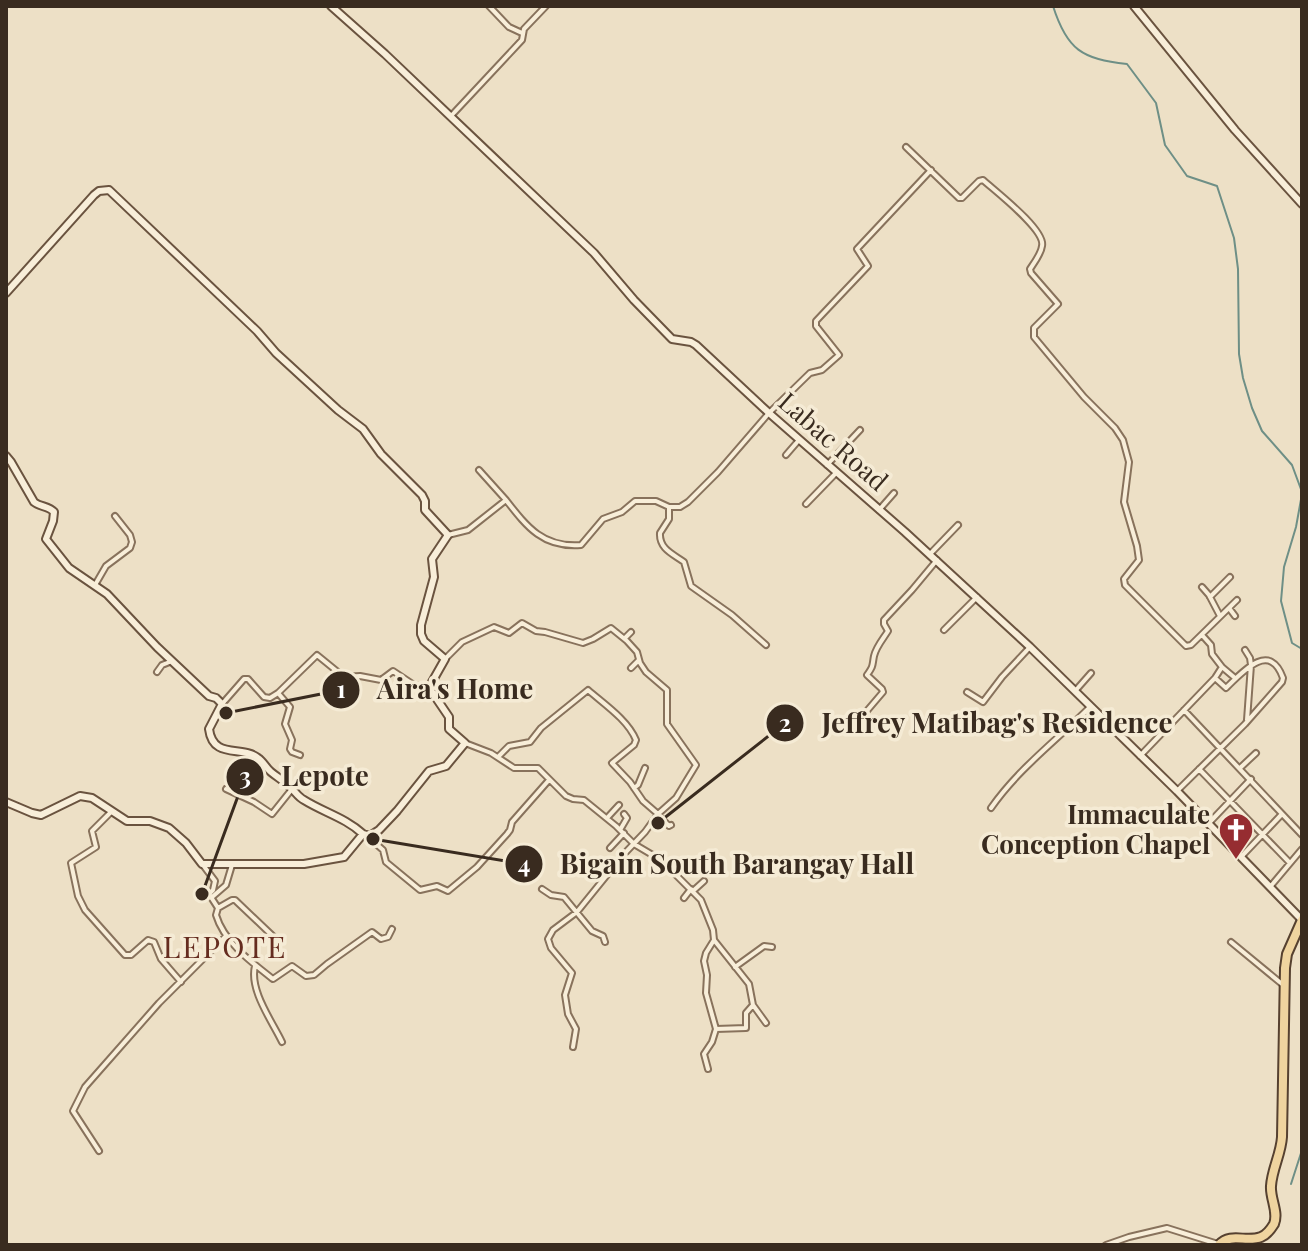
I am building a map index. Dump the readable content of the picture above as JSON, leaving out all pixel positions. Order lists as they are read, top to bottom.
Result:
{
  "streets": {
    "street": ["Labac Road"]
  },
  "districts": ["LEPOTE"],
  "places": {
    "other": [
      "Aira's Home",
      "Jeffrey Matibag's Residence",
      "Bigain South Barangay Hall",
      "Lepote"
    ],
    "church": ["Immaculate Conception Chapel"]
  }
}
